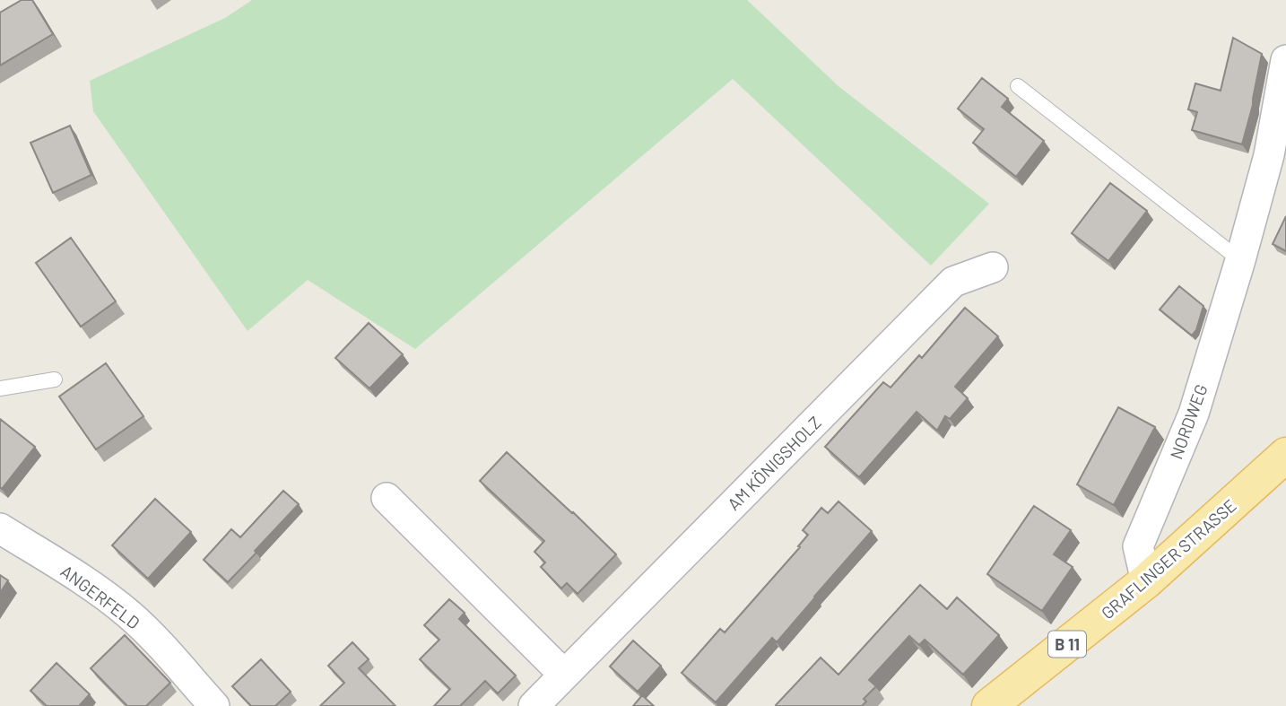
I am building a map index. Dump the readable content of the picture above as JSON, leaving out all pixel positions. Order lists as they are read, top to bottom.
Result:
{
  "streets": {
    "main road": ["GRAFLINGER STRASSE", "B 11"],
    "street": ["NORDWEG", "AM KÖNIGSHOLZ", "ANGERFELD"]
  },
  "crossings": [
    ["NORDWEG", "GRAFLINGER STRASSE"]
  ]
}
